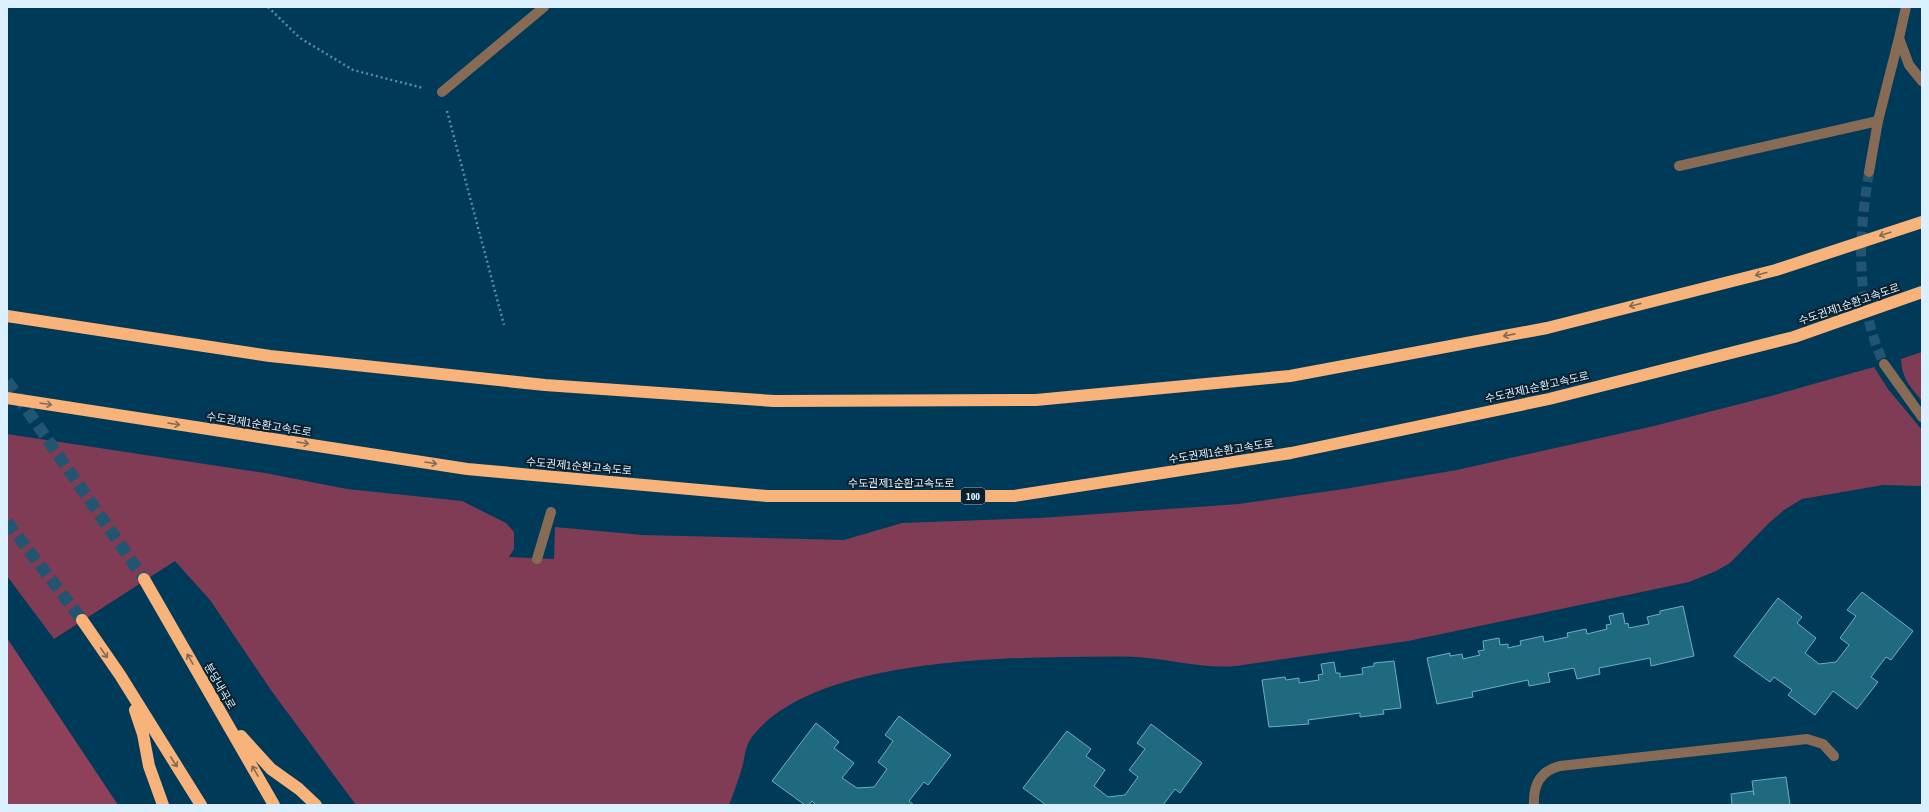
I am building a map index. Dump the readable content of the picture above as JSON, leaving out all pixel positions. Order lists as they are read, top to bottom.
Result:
{
  "streets": {
    "highway": ["수도권제1순환고속도로", "100", "분당내곡로"]
  }
}
